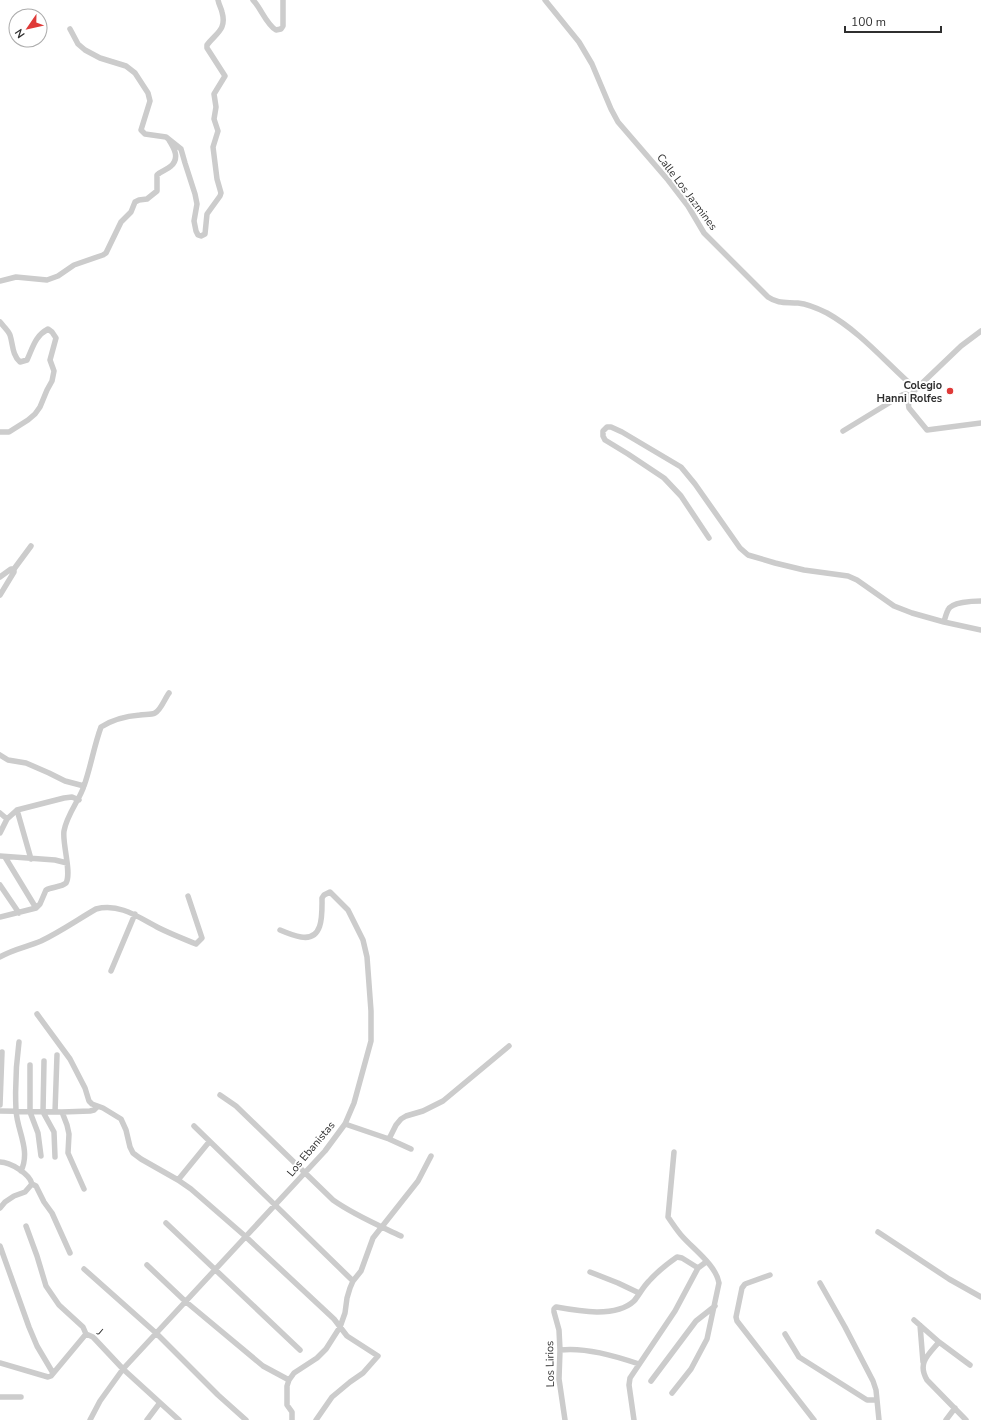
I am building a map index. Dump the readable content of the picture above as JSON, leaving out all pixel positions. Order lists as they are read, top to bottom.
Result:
{
  "streets": {
    "street": [
      "Calle Los Jazmines",
      "Los Ebanistas",
      "J",
      "Los Lirios"
    ]
  },
  "crossings": [
    ["Los Ebanistas", "J"]
  ],
  "places": ["Colegio Hanni Rolfes"],
  "scale_bar": "100 m",
  "north": "bottom left"
}
